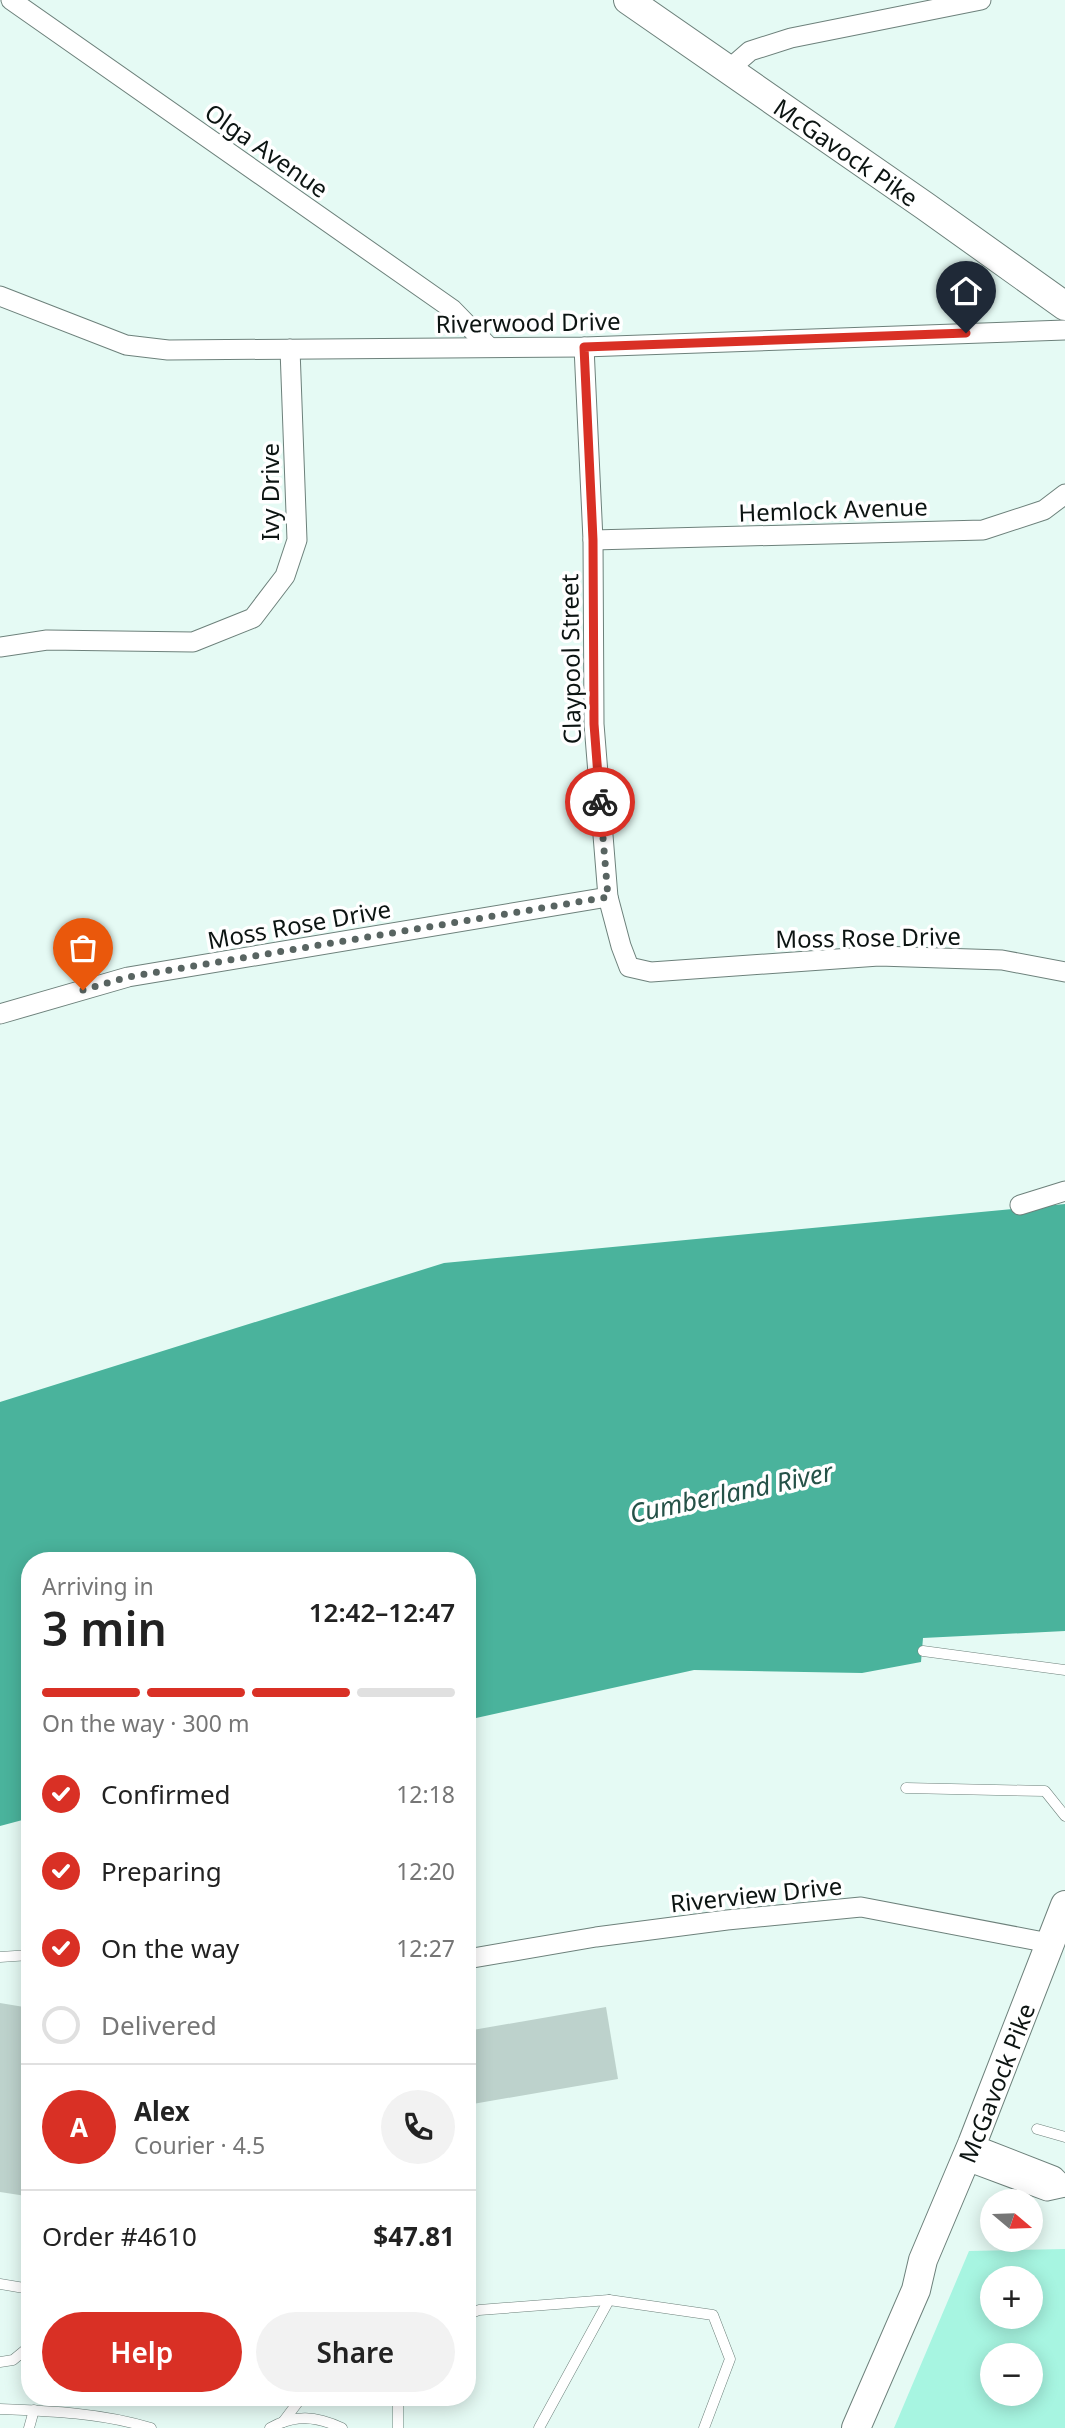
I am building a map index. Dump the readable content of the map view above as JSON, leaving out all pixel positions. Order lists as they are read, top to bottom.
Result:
{
  "streets": {
    "street": [
      "Olga Avenue",
      "McGavock Pike",
      "Riverwood Drive",
      "Ivy Drive",
      "Hemlock Avenue",
      "Claypool Street",
      "Moss Rose Drive",
      "Riverview Drive"
    ]
  },
  "crossings": [
    ["Olga Avenue", "Riverwood Drive"],
    ["McGavock Pike", "Riverview Drive"],
    ["Riverwood Drive", "Ivy Drive"],
    ["Riverwood Drive", "Claypool Street"],
    ["Hemlock Avenue", "Claypool Street"],
    ["Claypool Street", "Moss Rose Drive"]
  ],
  "water": ["Cumberland River"],
  "north": "right",
  "page": {
    "heading": ["3 min", "Arriving in", "12:42–12:47"],
    "panel": [
      "Alex",
      "Courier · 4.5",
      "Order #4610",
      "$47.81"
    ],
    "bar": "On the way · 300 m",
    "list": [
      ["Confirmed", "12:18"],
      ["Preparing", "12:20"],
      ["On the way", "12:27"],
      "Delivered"
    ],
    "round": "A",
    "map_buttons": ["+", "−"],
    "buttons": ["Help", "Share"]
  }
}
